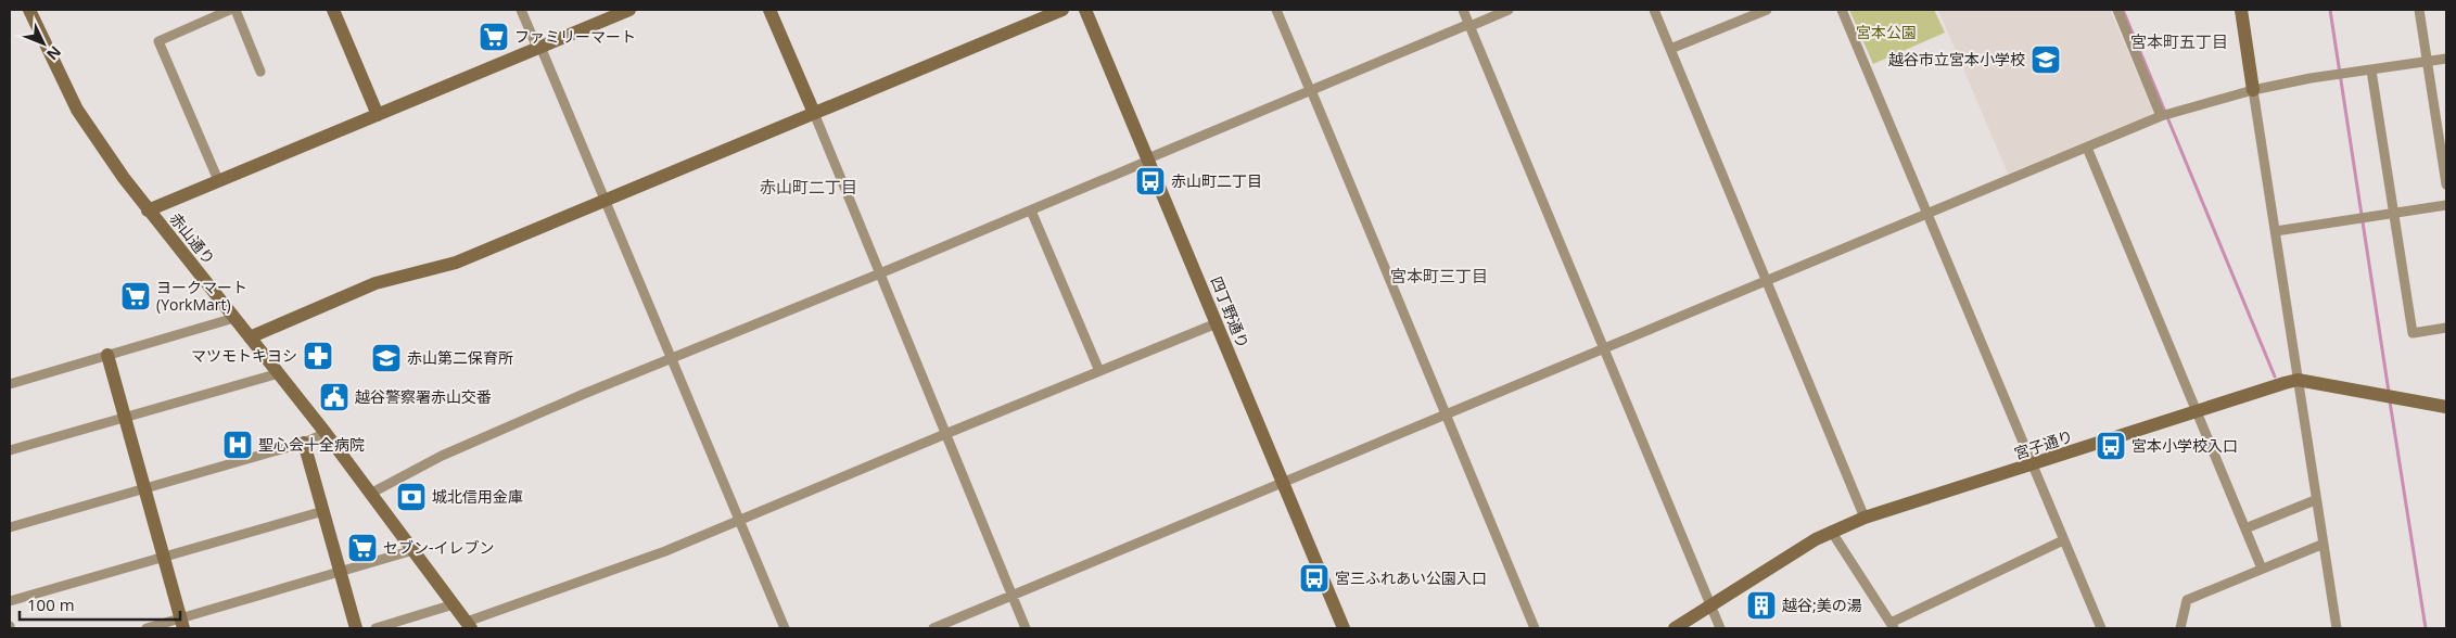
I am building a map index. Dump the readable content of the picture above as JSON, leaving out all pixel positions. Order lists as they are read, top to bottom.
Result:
{
  "streets": {
    "street": ["赤山通り", "四丁野通り", "宮子通り"]
  },
  "districts": ["宮本町五丁目", "赤山町二丁目", "宮本町三丁目"],
  "parks": ["宮本公園"],
  "places": {
    "supermarket": ["ファミリーマート", "ヨークマート (YorkMart)", "セブン-イレブン"],
    "school or university": ["越谷市立宮本小学校", "赤山第二保育所"],
    "bus stop": ["赤山町二丁目", "宮本小学校入口", "宮三ふれあい公園入口"],
    "pharmacy": ["マツモトキヨシ"],
    "public building": ["越谷警察署赤山交番"],
    "hospital": ["聖心会十全病院"],
    "bank": ["城北信用金庫"],
    "building": ["越谷;美の湯"]
  },
  "scale_bar": "100 m",
  "north": "bottom right"
}
